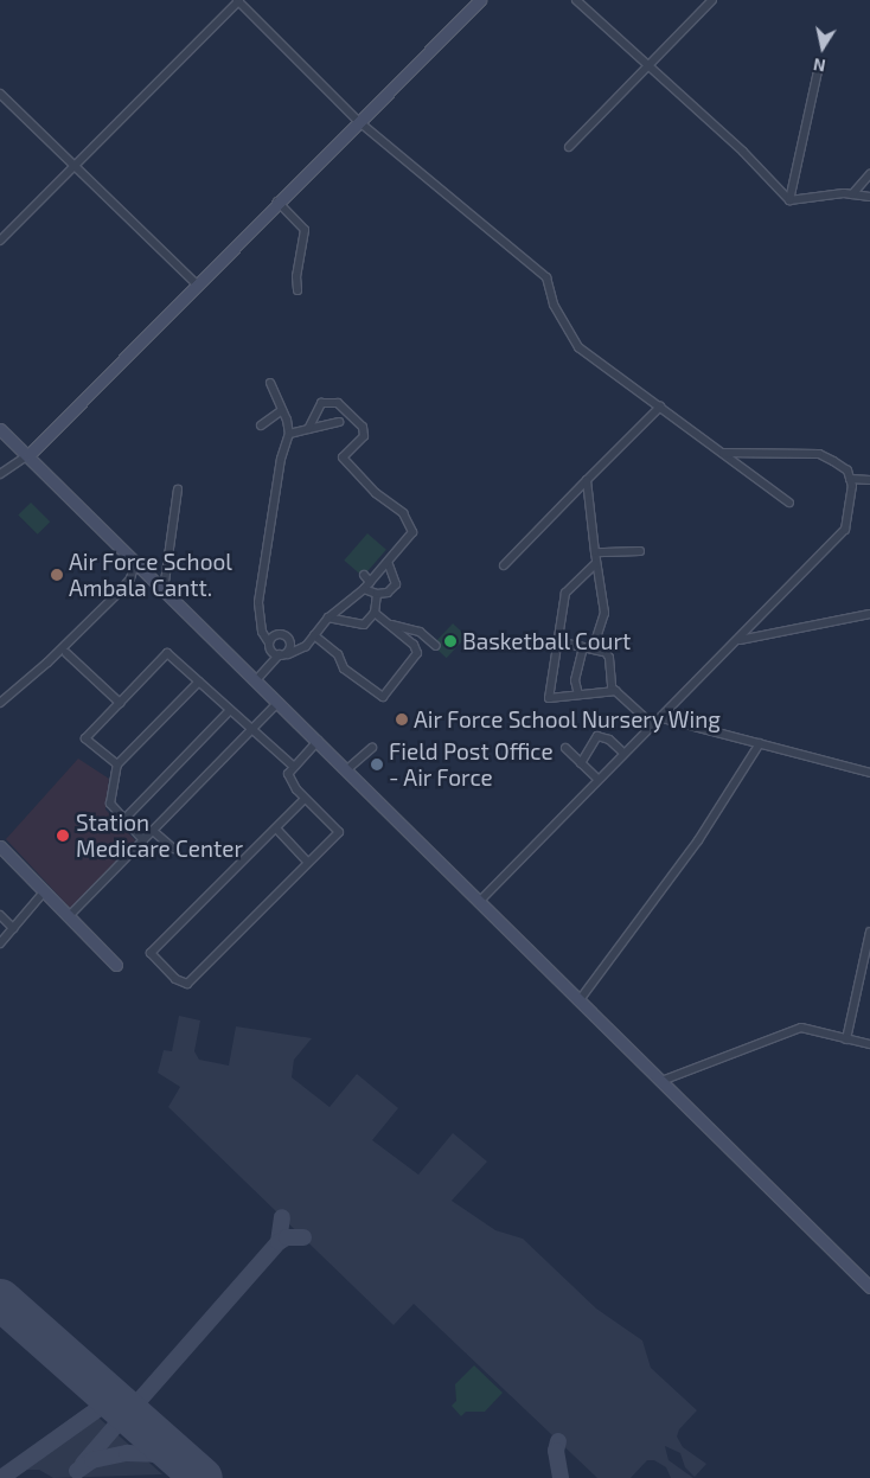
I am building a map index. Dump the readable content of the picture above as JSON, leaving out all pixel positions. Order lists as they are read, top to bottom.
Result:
{
  "places": [
    "Air Force School Ambala Cantt.",
    "Basketball Court",
    "Air Force School Nursery Wing",
    "Field Post Office - Air Force",
    "Station Medicare Center"
  ],
  "north": "bottom"
}
